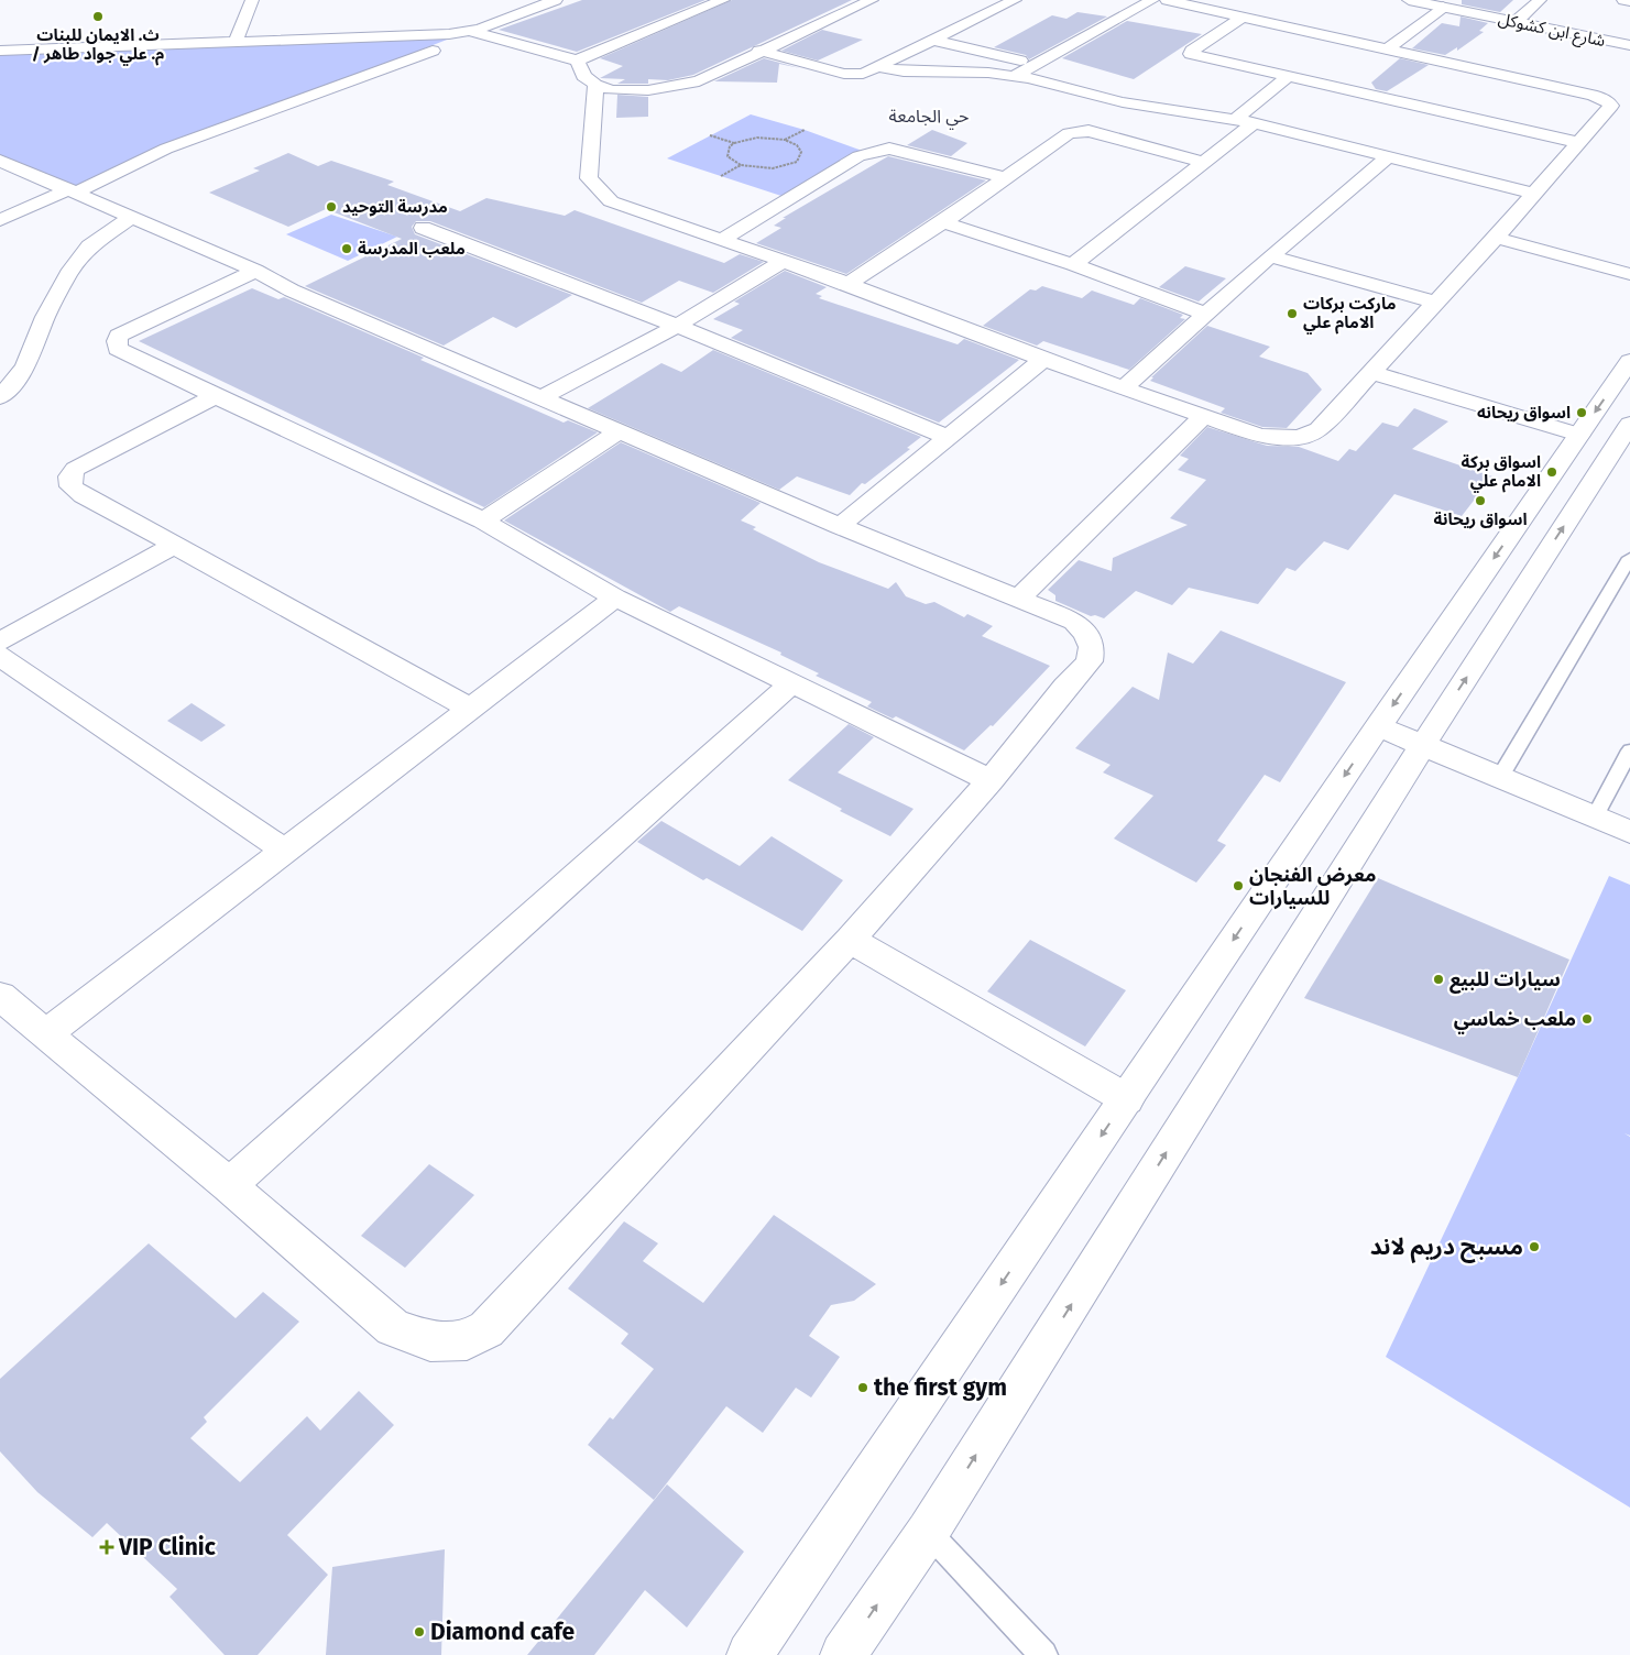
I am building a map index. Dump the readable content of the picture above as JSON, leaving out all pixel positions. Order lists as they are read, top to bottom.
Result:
{
  "streets": {
    "street": ["شارع ابن كشوكل"]
  },
  "districts": ["حي الجامعة"],
  "places": {
    "other": [
      "ث. الايمان للبنات / م. علي جواد طاهر",
      "مدرسة التوحيد",
      "ملعب المدرسة",
      "ماركت بركات الامام علي",
      "اسواق ريحانه",
      "اسواق بركة الامام علي",
      "اسواق ريحانة",
      "معرض الفنجان للسيارات",
      "سيارات للبيع",
      "ملعب خماسي",
      "مسبح دريم لاند",
      "the first gym",
      "Diamond cafe"
    ],
    "health": ["VIP Clinic"]
  }
}
